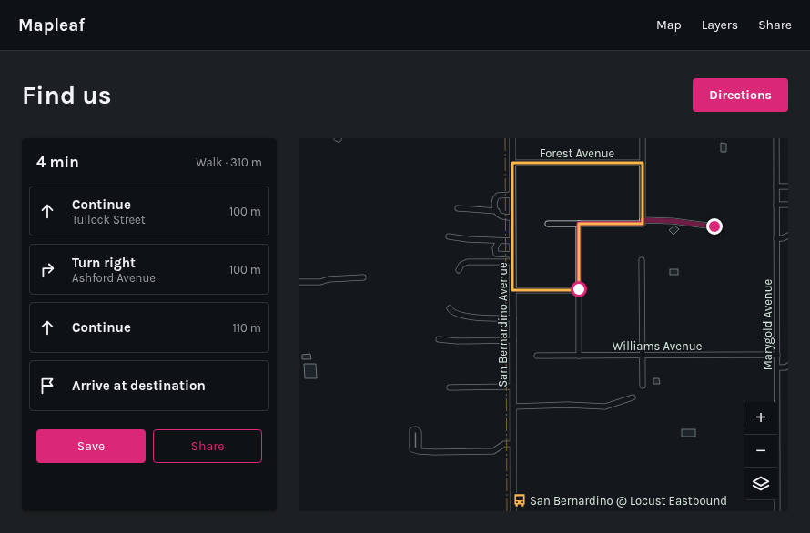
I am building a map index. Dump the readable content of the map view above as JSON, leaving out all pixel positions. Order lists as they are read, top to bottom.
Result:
{
  "streets": {
    "main road": ["San Bernardino Avenue"],
    "street": ["Forest Avenue", "Marygold Avenue", "Williams Avenue"]
  },
  "crossings": [
    ["Forest Avenue", "San Bernardino Avenue"],
    ["Marygold Avenue", "Williams Avenue"]
  ],
  "places": {
    "bus stop": ["San Bernardino @ Locust Eastbound"]
  },
  "page": {
    "header": "Mapleaf",
    "nav": ["Map", "Layers", "Share"],
    "buttons": [
      "Directions",
      ["Save", "Share"]
    ],
    "title": "Find us",
    "heading": ["4 min", "Walk · 310 m"],
    "list": [
      ["Continue", "Tullock Street", "100 m"],
      ["Turn right", "Ashford Avenue", "100 m"],
      ["Continue", "110 m"],
      "Arrive at destination"
    ],
    "map_buttons": ["+", "−"]
  }
}
